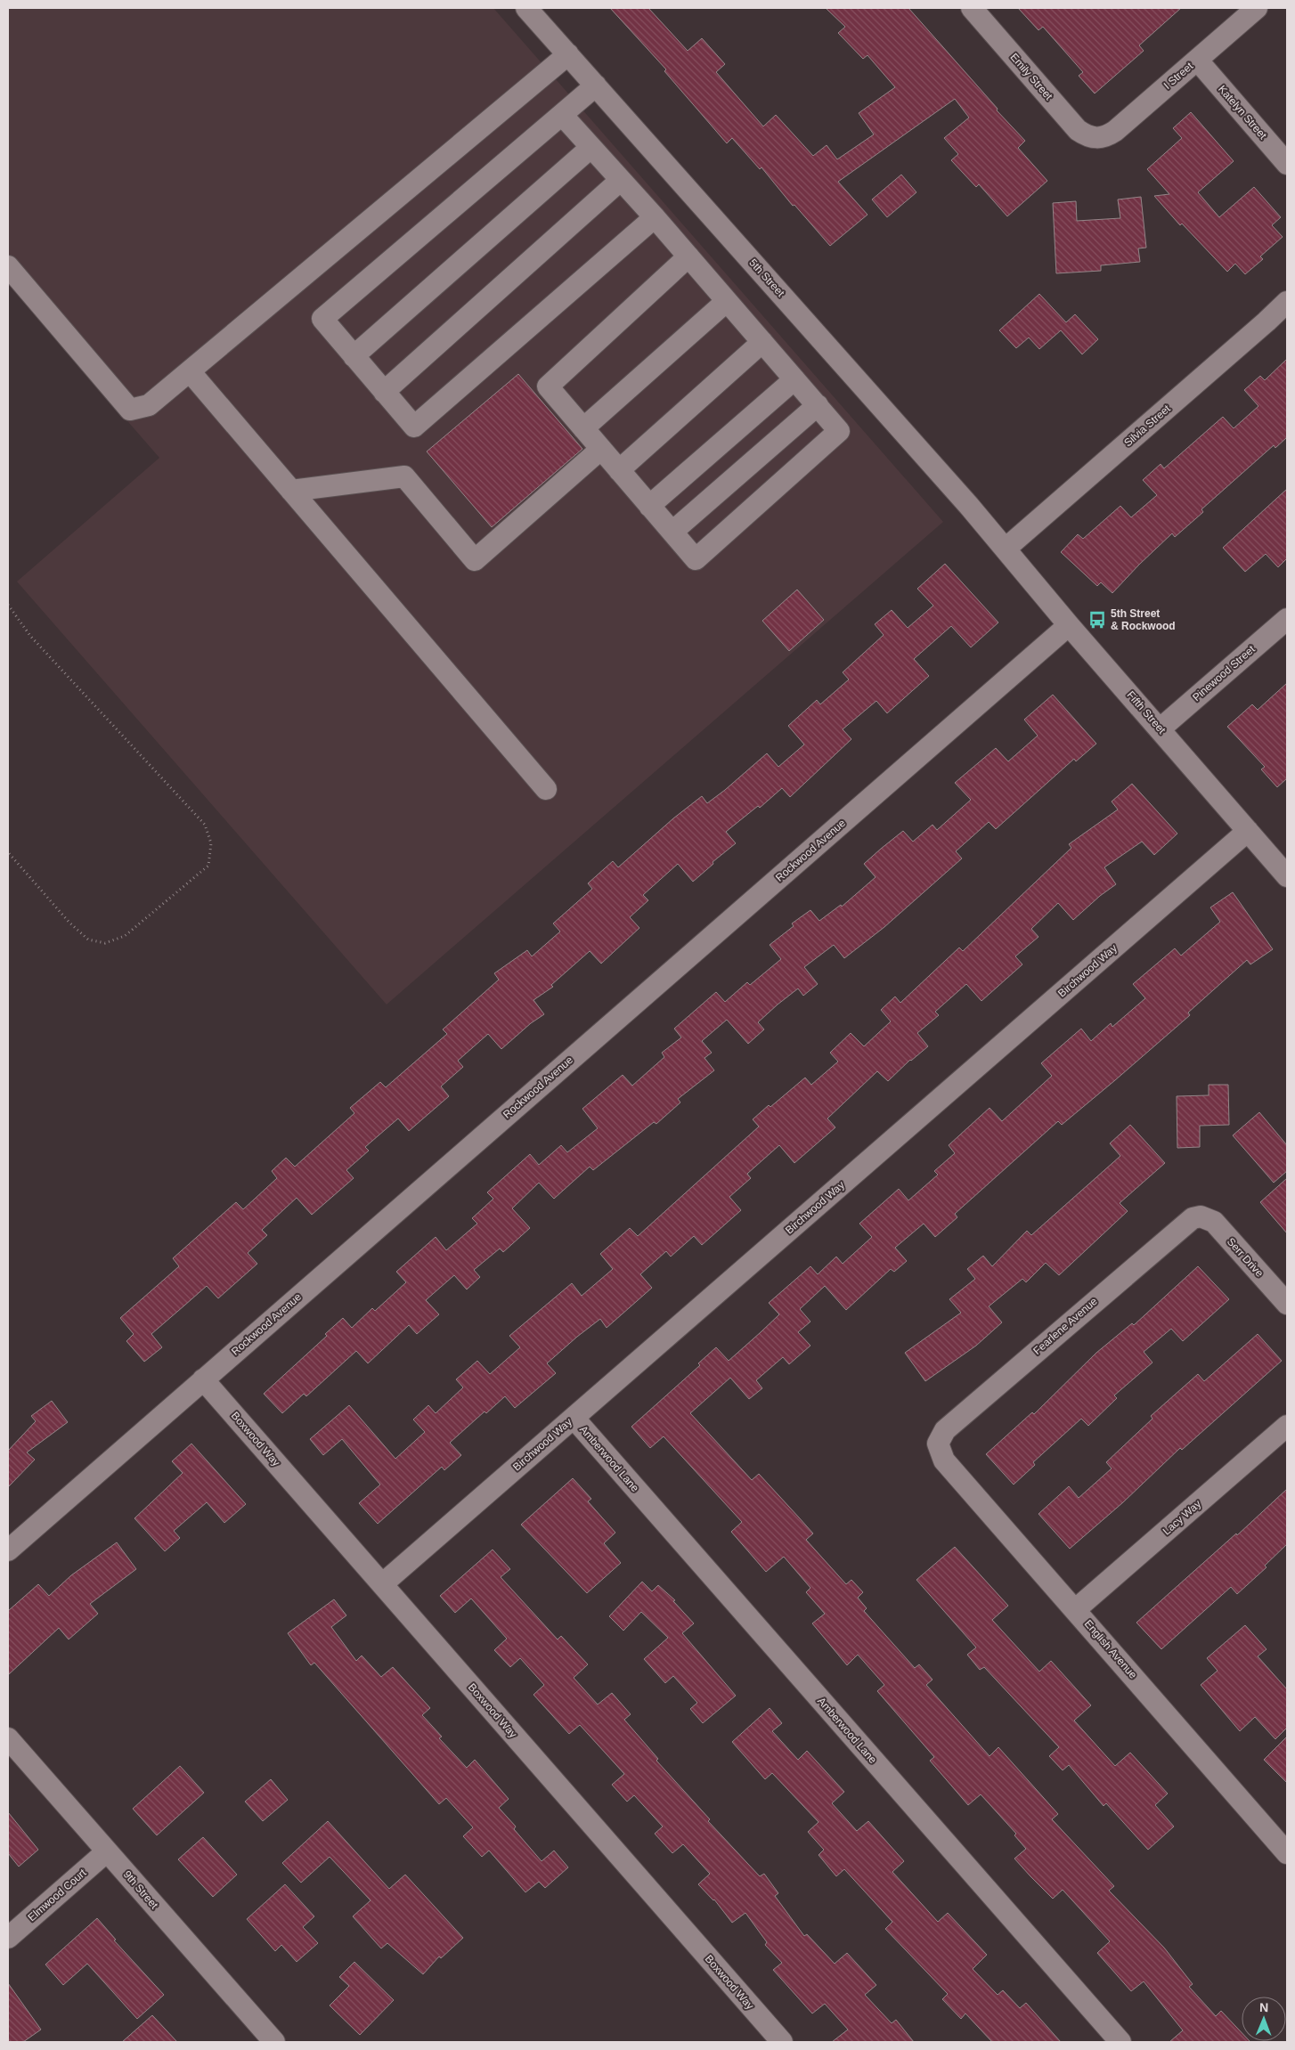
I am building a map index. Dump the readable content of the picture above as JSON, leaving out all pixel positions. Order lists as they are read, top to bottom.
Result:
{
  "streets": {
    "street": [
      "I Street",
      "Emily Street",
      "Katelyn Street",
      "5th Street",
      "Silvia Street",
      "Pinewood Street",
      "Fifth Street",
      "Rockwood Avenue",
      "Birchwood Way",
      "Serr Drive",
      "Fearlene Avenue",
      "Boxwood Way",
      "Amberwood Lane",
      "Lacy Way",
      "English Avenue",
      "9th Street",
      "Elmwood Court"
    ]
  },
  "crossings": [
    ["I Street", "Emily Street"],
    ["I Street", "Katelyn Street"],
    ["5th Street", "Silvia Street"],
    ["5th Street", "Fifth Street"],
    ["Silvia Street", "Fifth Street"],
    ["Pinewood Street", "Fifth Street"],
    ["Fifth Street", "Rockwood Avenue"],
    ["Fifth Street", "Birchwood Way"],
    ["Rockwood Avenue", "Boxwood Way"],
    ["Birchwood Way", "Boxwood Way"],
    ["Birchwood Way", "Amberwood Lane"],
    ["Serr Drive", "Fearlene Avenue"],
    ["Fearlene Avenue", "English Avenue"],
    ["Lacy Way", "English Avenue"],
    ["9th Street", "Elmwood Court"]
  ],
  "places": {
    "bus stop": ["5th Street & Rockwood"]
  },
  "north": "top"
}
